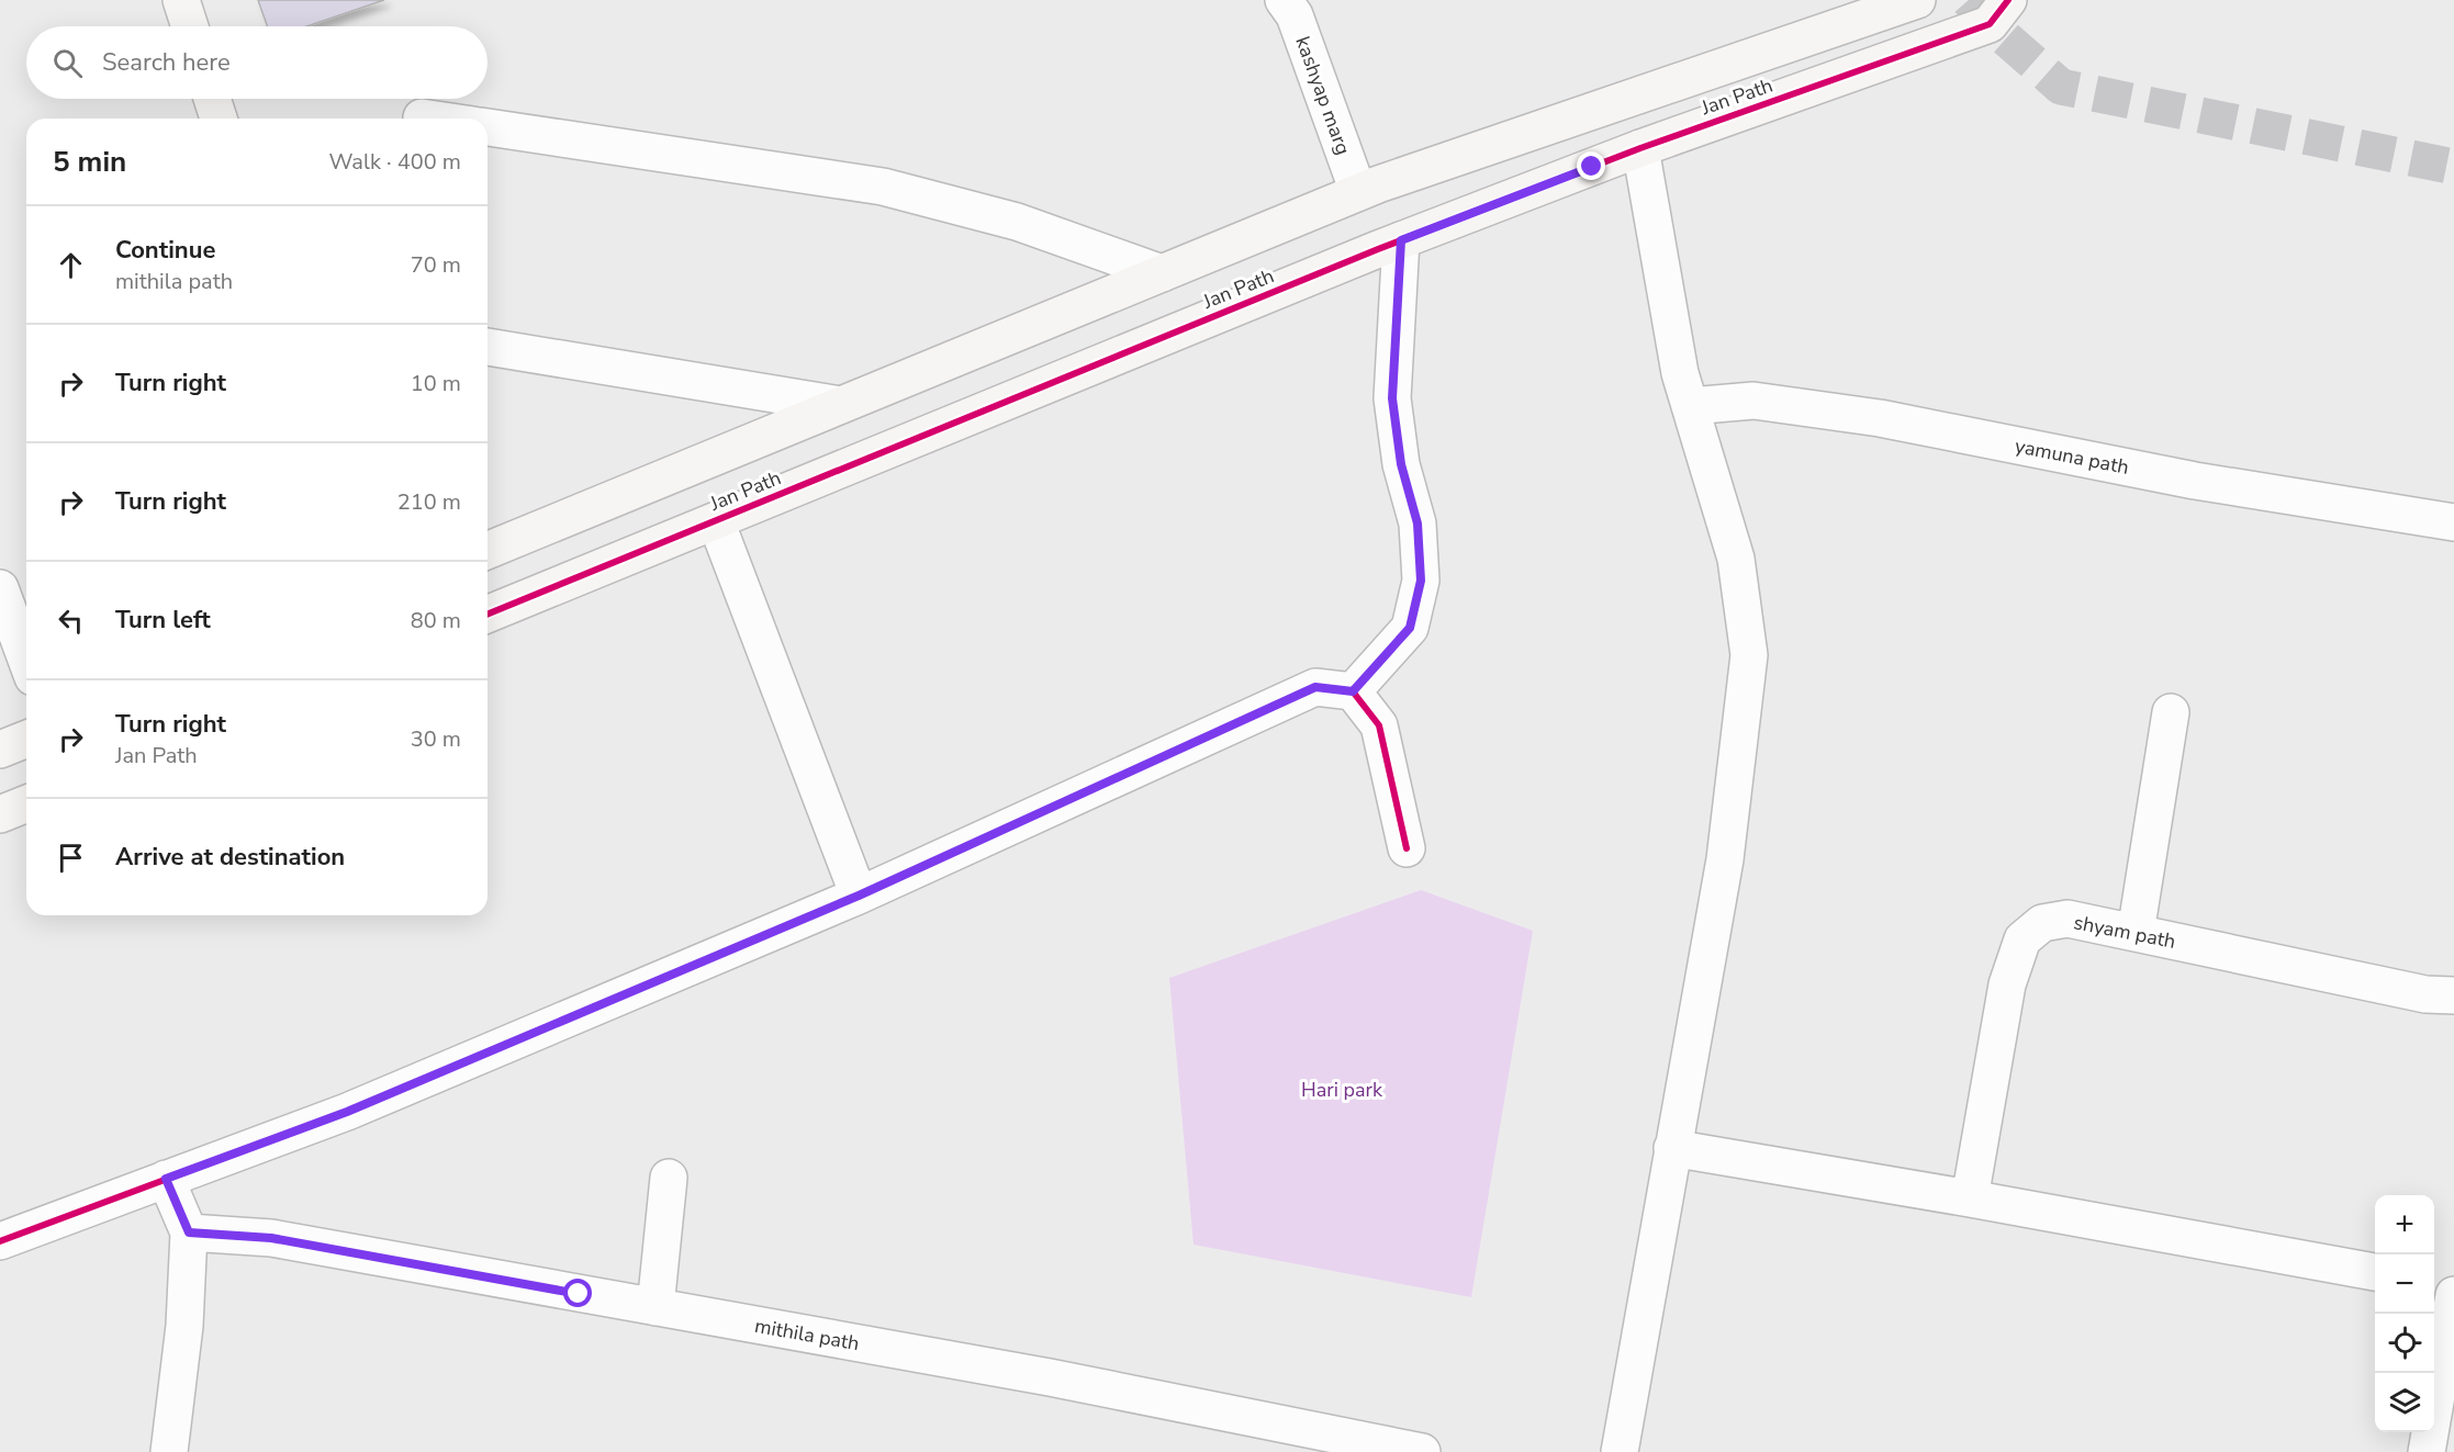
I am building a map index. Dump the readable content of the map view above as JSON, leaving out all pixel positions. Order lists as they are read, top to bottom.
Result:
{
  "streets": {
    "street": [
      "kashyap marg",
      "Jan Path",
      "yamuna path",
      "shyam path",
      "mithila path"
    ]
  },
  "crossings": [
    ["kashyap marg", "Jan Path"]
  ],
  "parks": ["Hari park"],
  "page": {
    "search": "Search here",
    "heading": ["5 min", "Walk · 400 m"],
    "list": [
      ["Continue", "mithila path", "70 m"],
      ["Turn right", "10 m"],
      ["Turn right", "210 m"],
      ["Turn left", "80 m"],
      ["Turn right", "Jan Path", "30 m"],
      "Arrive at destination"
    ],
    "map_buttons": ["+", "−"]
  }
}
